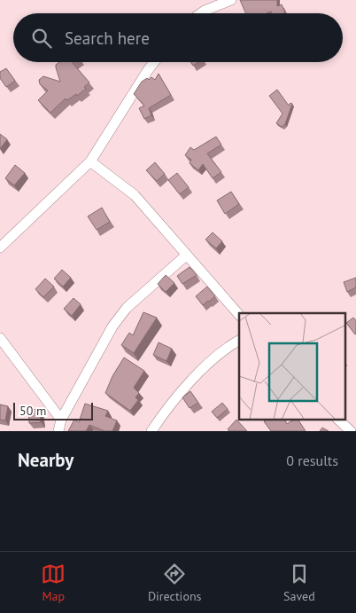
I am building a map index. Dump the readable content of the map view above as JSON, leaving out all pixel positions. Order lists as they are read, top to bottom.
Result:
{
  "scale_bar": "50 m",
  "page": {
    "search": "Search here",
    "scale": "50 m",
    "heading": ["Nearby", "0 results"],
    "nav": ["Map", "Directions", "Saved"]
  }
}
